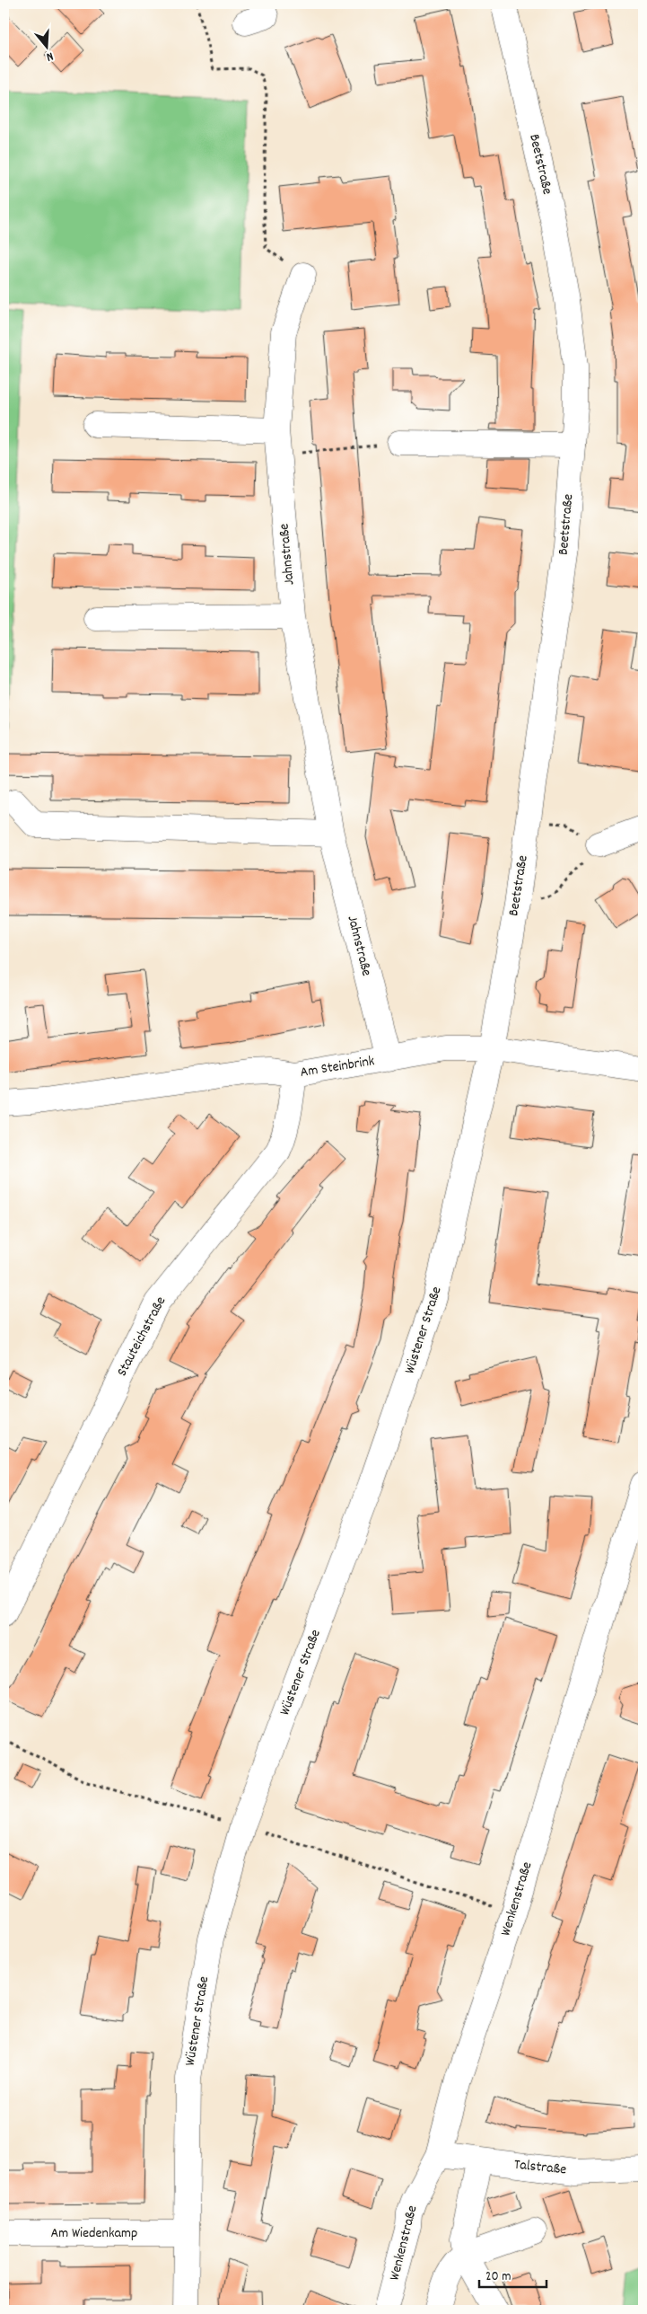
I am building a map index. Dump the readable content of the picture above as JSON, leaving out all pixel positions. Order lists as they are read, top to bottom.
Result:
{
  "streets": {
    "street": [
      "Beetstraße",
      "Jahnstraße",
      "Am Steinbrink",
      "Wüstener Straße",
      "Stauteichstraße",
      "Wenkenstraße",
      "Talstraße",
      "Am Wiedenkamp"
    ]
  },
  "crossings": [
    ["Beetstraße", "Am Steinbrink"],
    ["Beetstraße", "Wüstener Straße"],
    ["Jahnstraße", "Am Steinbrink"],
    ["Am Steinbrink", "Wüstener Straße"],
    ["Am Steinbrink", "Stauteichstraße"],
    ["Wüstener Straße", "Am Wiedenkamp"],
    ["Wenkenstraße", "Talstraße"]
  ],
  "scale_bar": "20 m",
  "north": "bottom"
}
